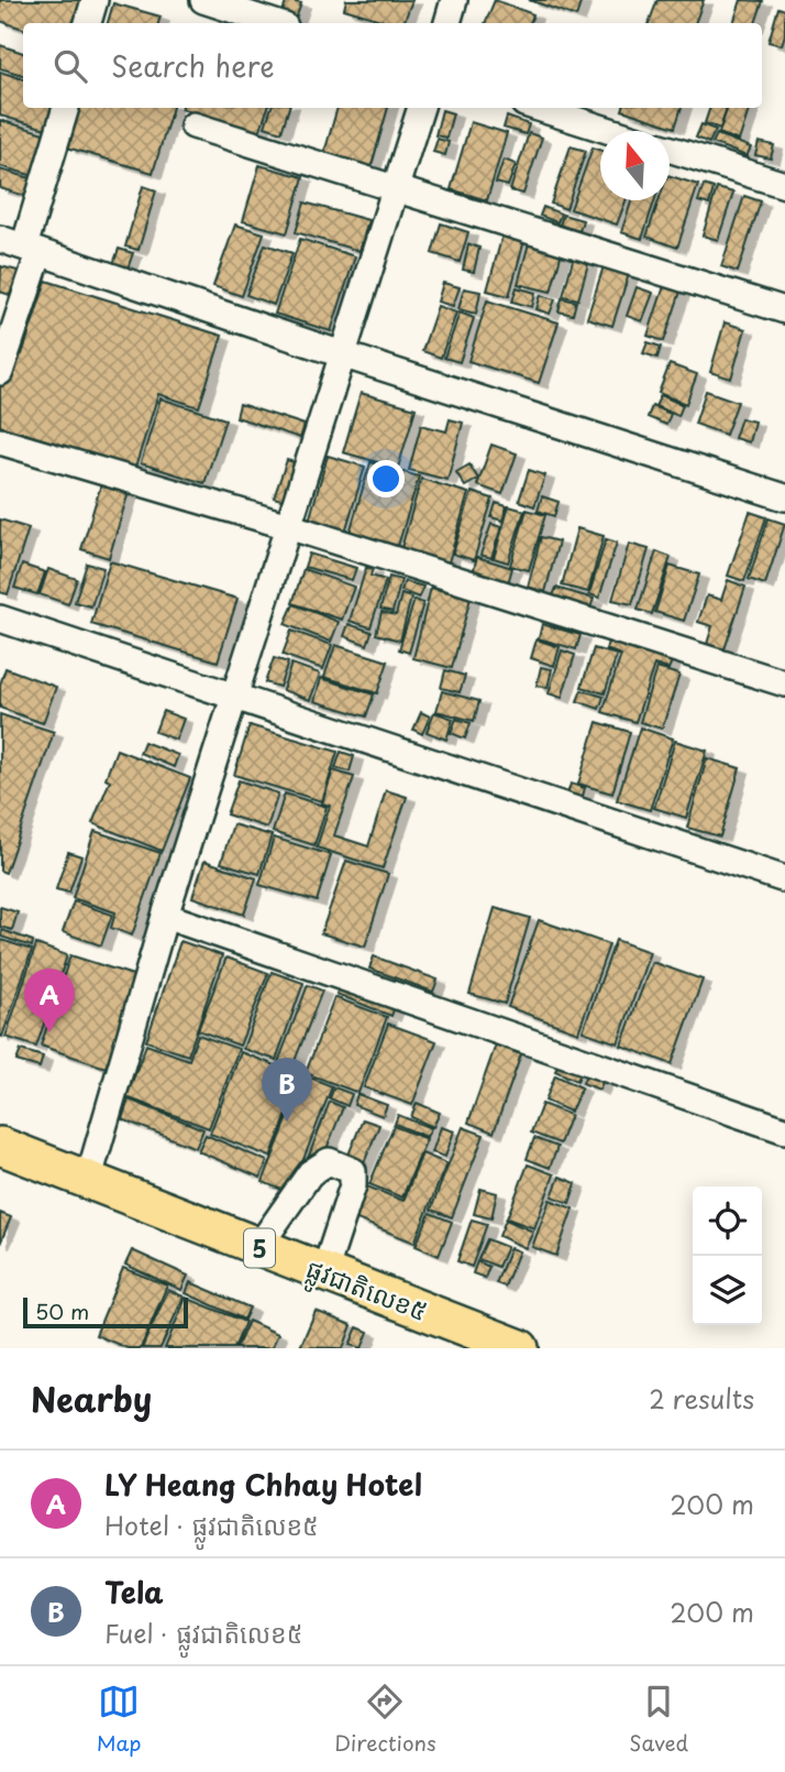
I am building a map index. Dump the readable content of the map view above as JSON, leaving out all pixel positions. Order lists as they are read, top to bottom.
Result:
{
  "streets": {
    "highway": ["5", "ផ្លូវជាតិលេខ៥"]
  },
  "scale_bar": "50 m",
  "north": "top",
  "page": {
    "search": "Search here",
    "pins": ["A", "B"],
    "scale": "50 m",
    "heading": ["Nearby", "2 results"],
    "list": [
      {
        "mark": "A",
        "name": "LY Heang Chhay Hotel",
        "note": "Hotel · ផ្លូវជាតិលេខ៥",
        "value": "200 m"
      },
      {
        "mark": "B",
        "name": "Tela",
        "note": "Fuel · ផ្លូវជាតិលេខ៥",
        "value": "200 m"
      }
    ],
    "nav": ["Map", "Directions", "Saved"]
  }
}
